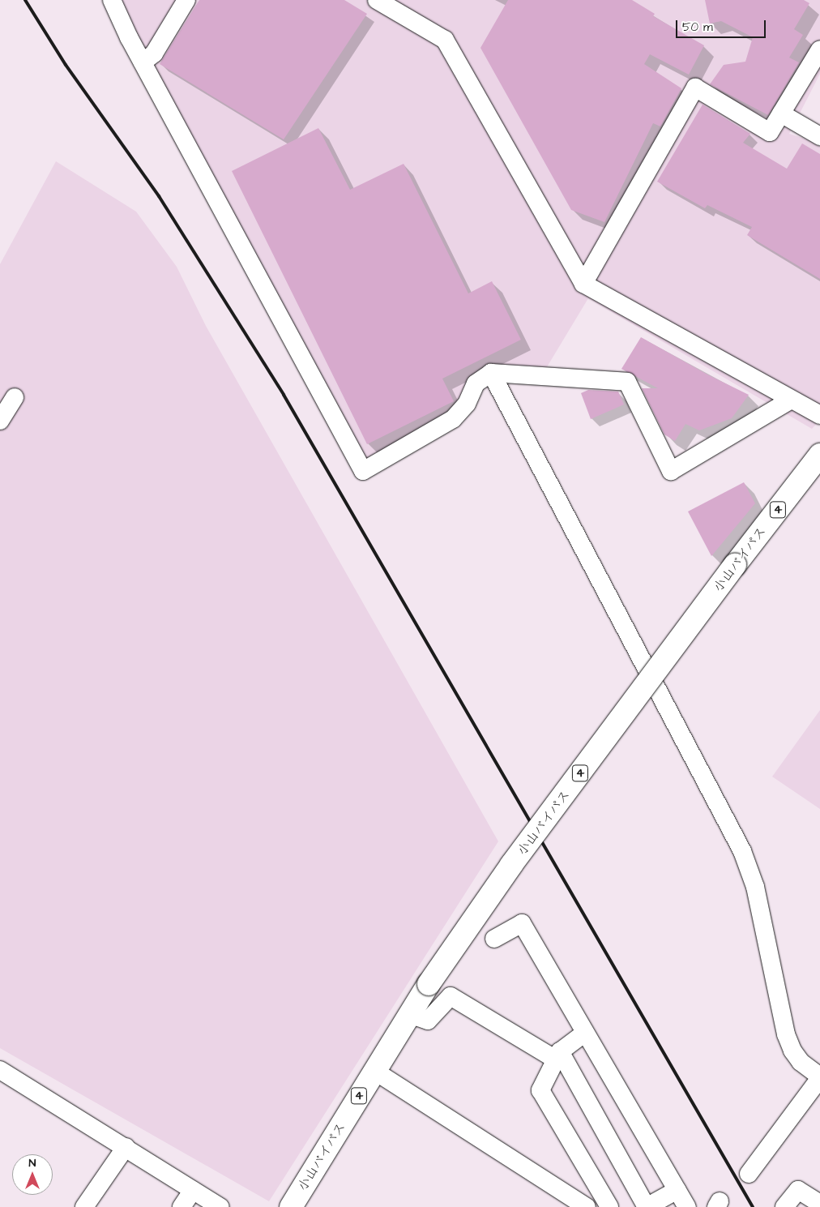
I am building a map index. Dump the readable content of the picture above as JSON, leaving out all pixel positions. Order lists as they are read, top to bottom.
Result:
{
  "streets": {
    "highway": ["4", "小山バイパス"]
  },
  "scale_bar": "50 m",
  "north": "top"
}
